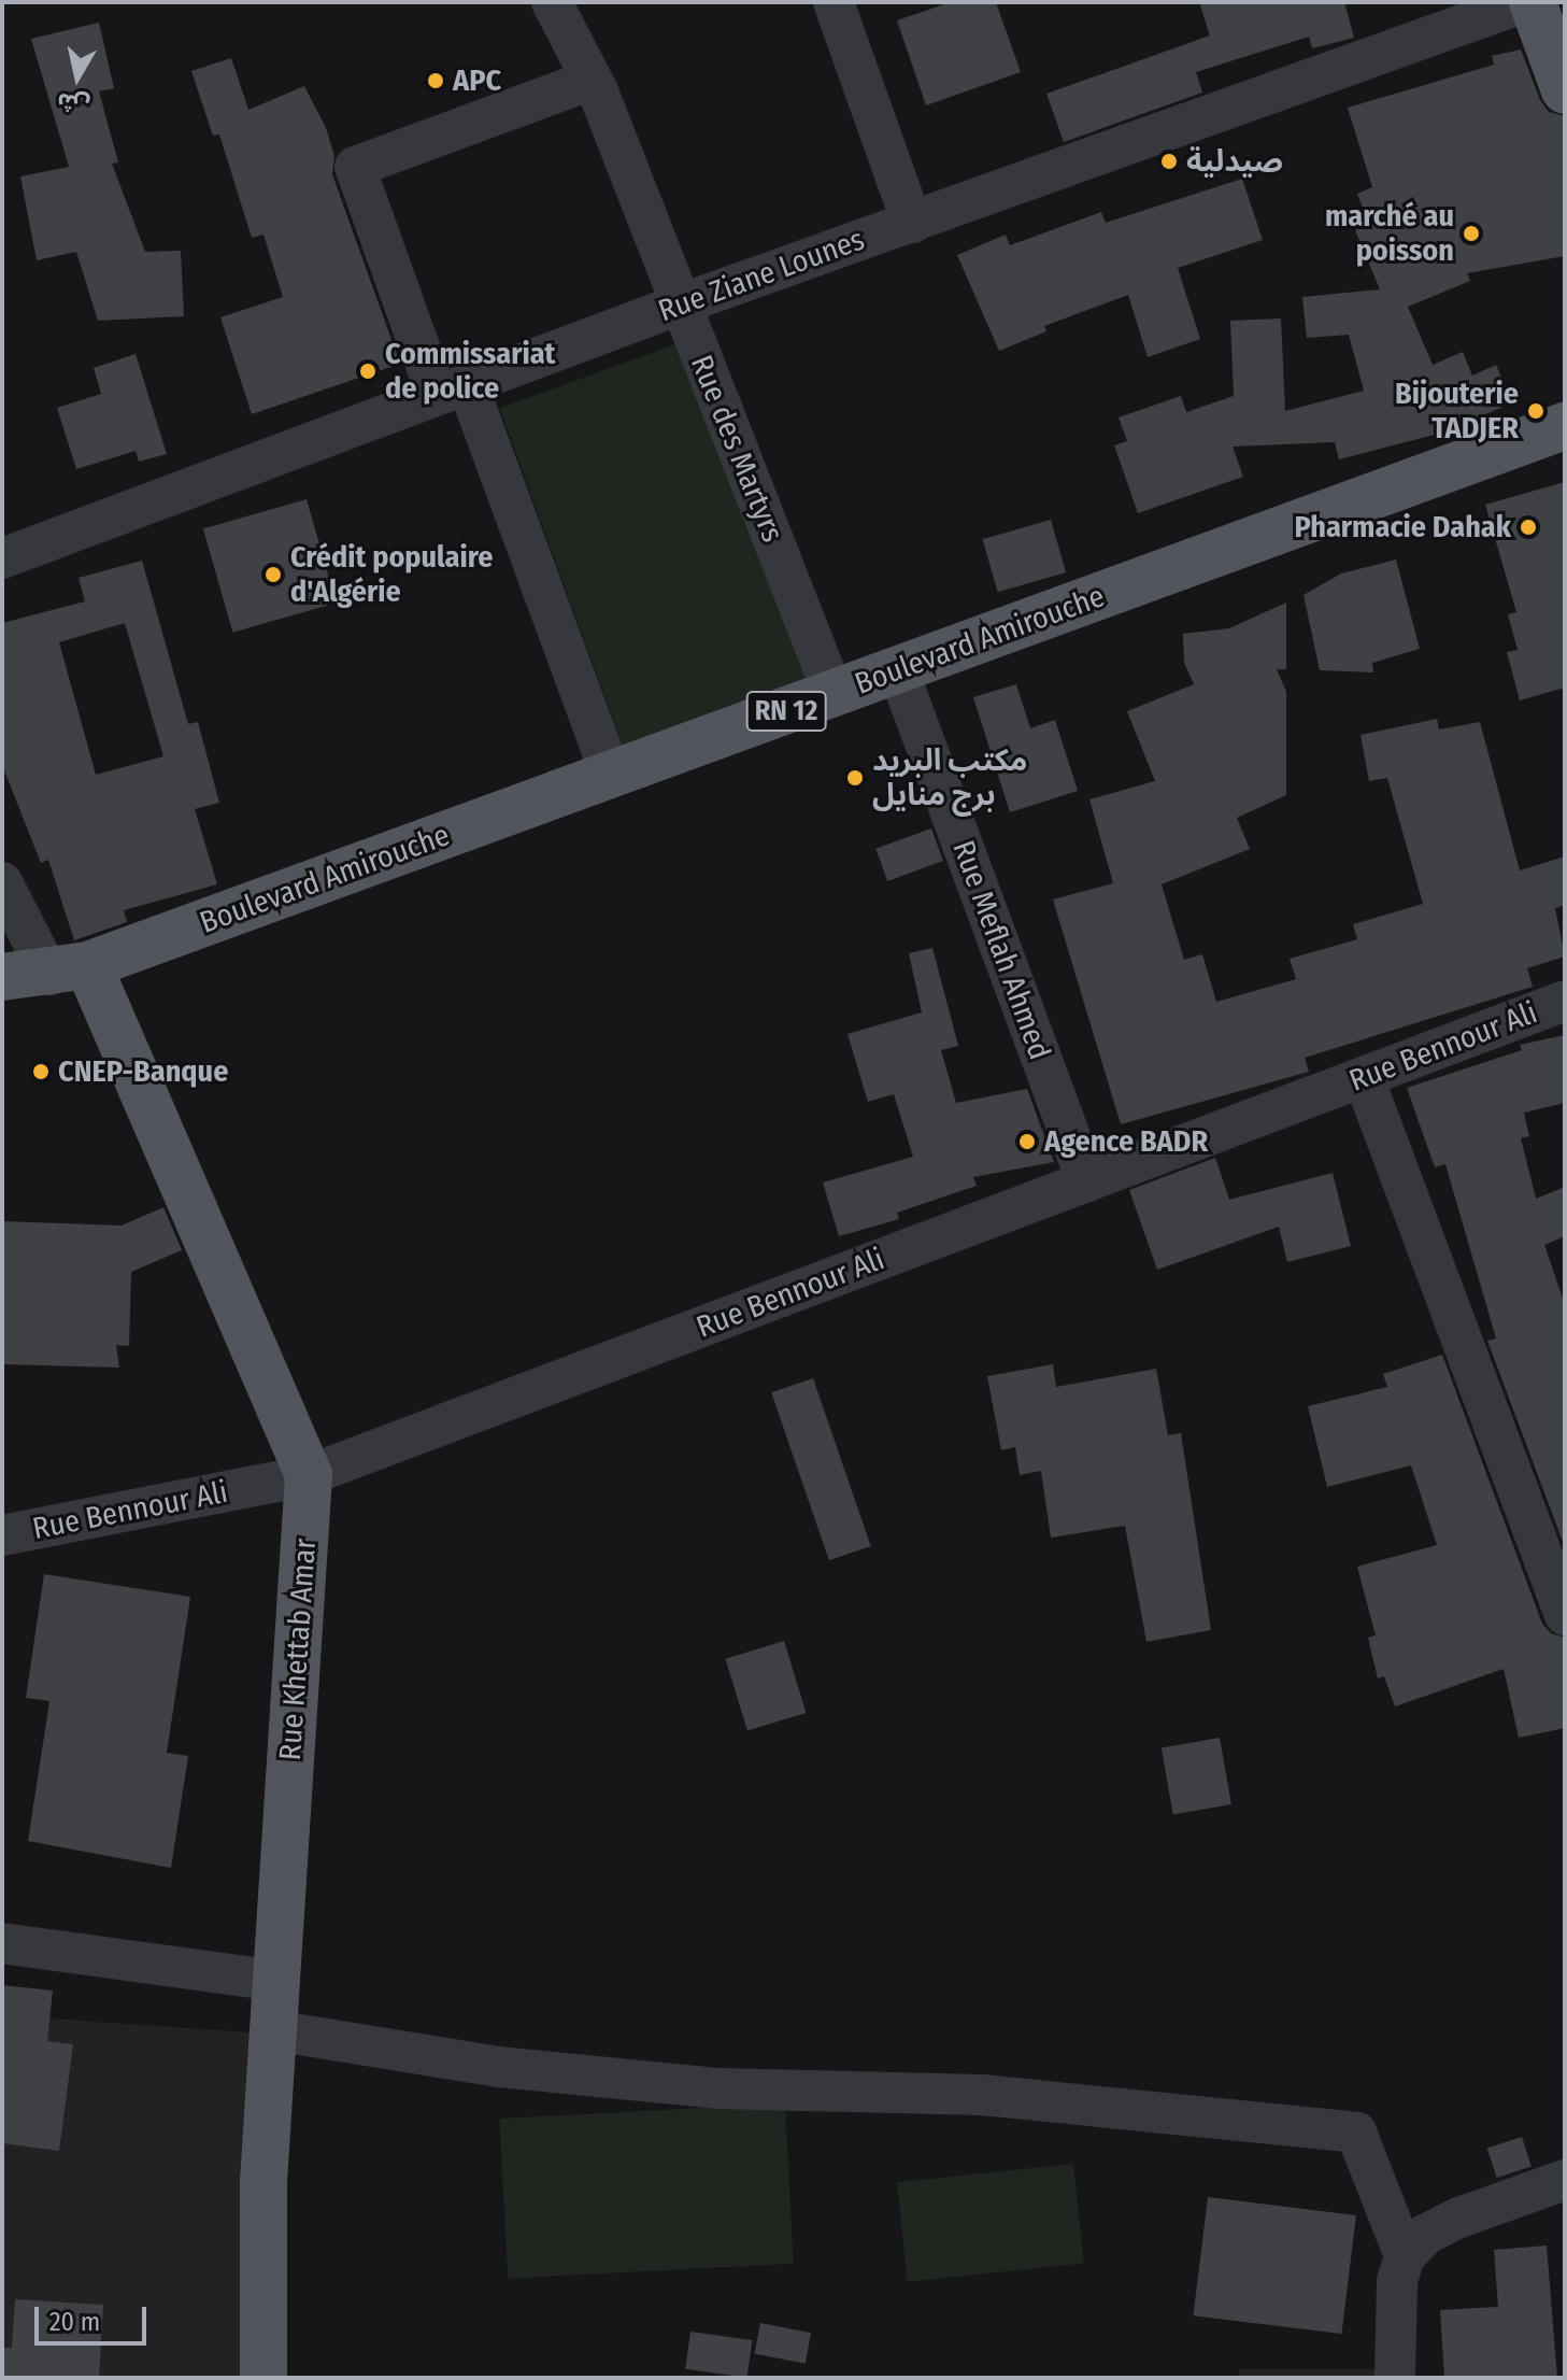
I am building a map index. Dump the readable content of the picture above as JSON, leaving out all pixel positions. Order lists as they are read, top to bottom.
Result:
{
  "streets": {
    "main road": ["Boulevard Amirouche", "RN 12", "Rue Khettab Amar"],
    "street": [
      "Rue Ziane Lounes",
      "Rue des Martyrs",
      "Rue Meflah Ahmed",
      "Rue Bennour Ali"
    ]
  },
  "crossings": [
    ["Rue Ziane Lounes", "Rue des Martyrs"],
    ["Rue des Martyrs", "Boulevard Amirouche"],
    ["Boulevard Amirouche", "Rue Meflah Ahmed"],
    ["Boulevard Amirouche", "Rue Khettab Amar"],
    ["Rue Meflah Ahmed", "Rue Bennour Ali"],
    ["Rue Bennour Ali", "Rue Khettab Amar"]
  ],
  "places": [
    "APC",
    "صيدلية",
    "marché au poisson",
    "Commissariat de police",
    "Bijouterie TADJER",
    "Pharmacie Dahak",
    "Crédit populaire d'Algérie",
    "مكتب البريد برج منايل",
    "CNEP-Banque",
    "Agence BADR"
  ],
  "scale_bar": "20 m",
  "north": "bottom"
}
